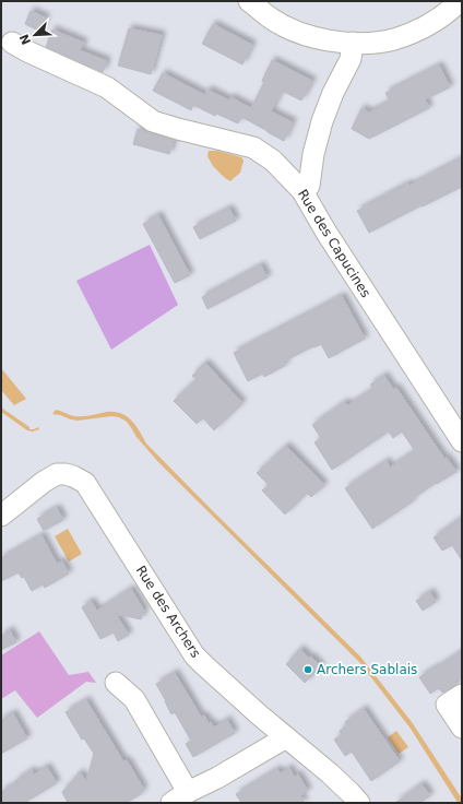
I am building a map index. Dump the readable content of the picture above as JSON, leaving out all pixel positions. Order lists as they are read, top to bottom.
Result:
{
  "streets": {
    "street": ["Rue des Capucines", "Rue des Archers"]
  },
  "places": ["Archers Sablais"],
  "north": "bottom left"
}
